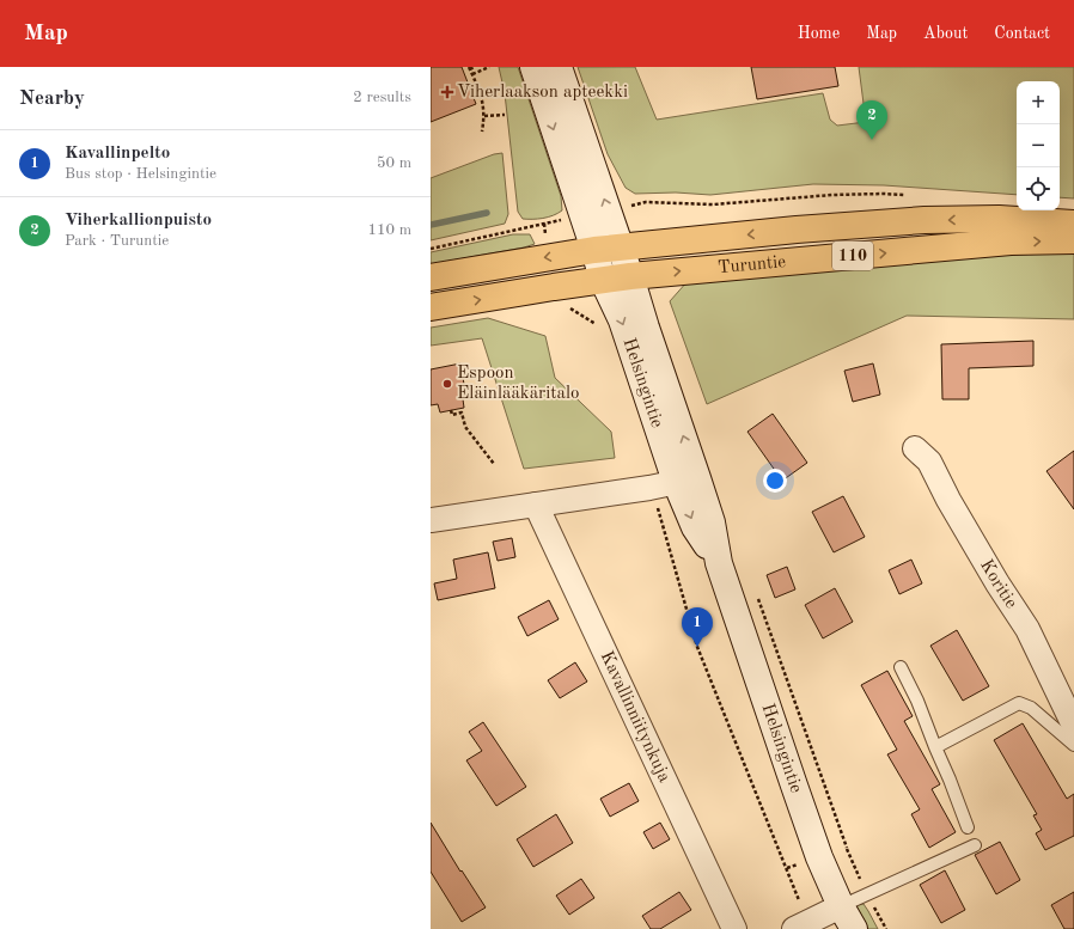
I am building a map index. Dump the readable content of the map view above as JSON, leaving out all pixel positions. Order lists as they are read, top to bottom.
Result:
{
  "streets": {
    "main road": ["110", "Turuntie", "Helsingintie"],
    "street": ["Koritie", "Kavallinniitynkuja"]
  },
  "crossings": [
    ["Turuntie", "Helsingintie"]
  ],
  "places": {
    "health": ["Viherlaakson apteekki"],
    "other": ["Espoon Eläinlääkäritalo"]
  },
  "page": {
    "header": "Map",
    "nav": [
      "Home",
      "Map",
      "About",
      "Contact"
    ],
    "heading": ["Nearby", "2 results"],
    "map_buttons": ["+", "−"],
    "pins": ["2", "1"],
    "list": [
      {
        "mark": "1",
        "name": "Kavallinpelto",
        "note": "Bus stop · Helsingintie",
        "value": "50 m"
      },
      {
        "mark": "2",
        "name": "Viherkallionpuisto",
        "note": "Park · Turuntie",
        "value": "110 m"
      }
    ]
  }
}
